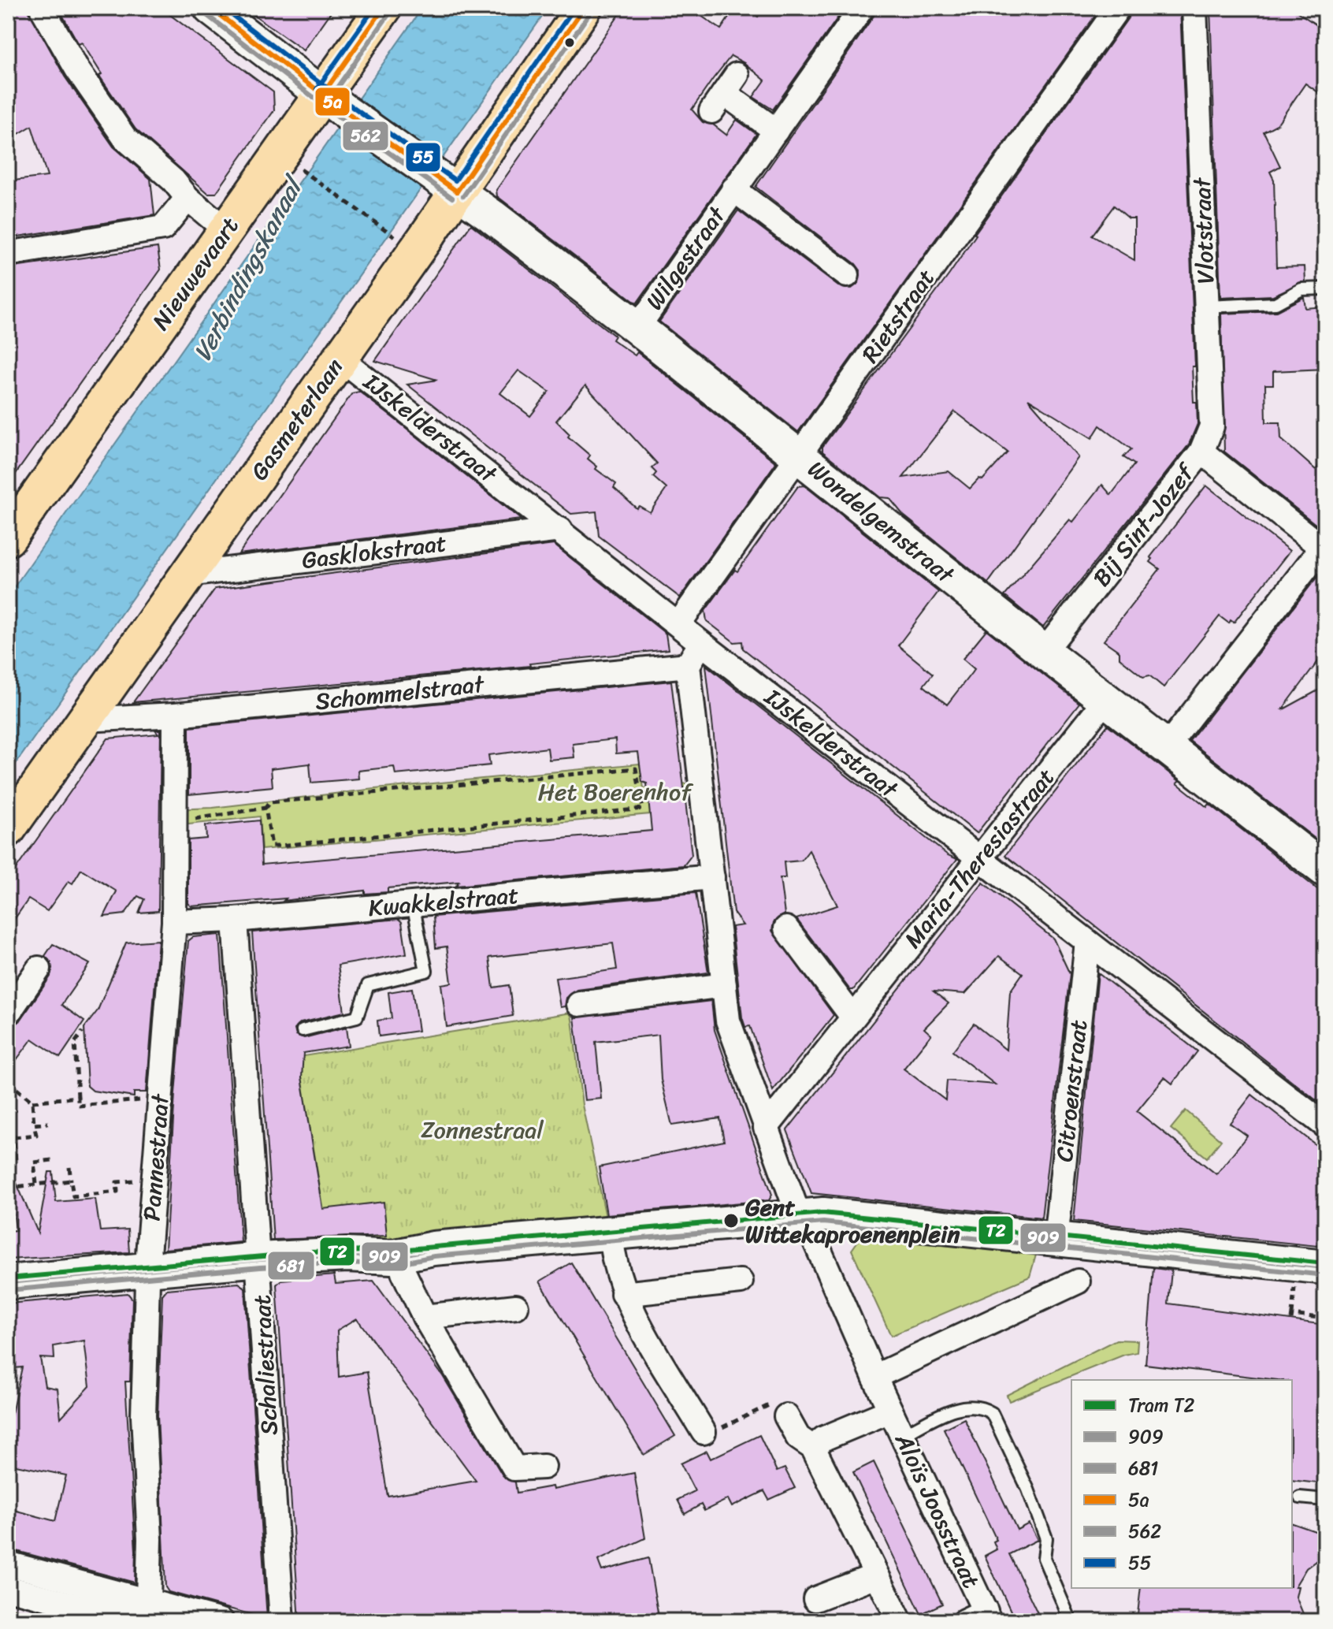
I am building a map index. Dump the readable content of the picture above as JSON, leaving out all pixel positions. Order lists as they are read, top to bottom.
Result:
{
  "streets": {
    "main road": ["Nieuwevaart", "Gasmeterlaan"],
    "street": [
      "Vlotstraat",
      "Wilgestraat",
      "Rietstraat",
      "IJskelderstraat",
      "Wondelgemstraat",
      "Bij Sint-Jozef",
      "Gasklokstraat",
      "Schommelstraat",
      "Maria-Theresiastraat",
      "Kwakkelstraat",
      "Citroenstraat",
      "Pannestraat",
      "Schaliestraat",
      "Aloïs Joosstraat"
    ]
  },
  "crossings": [
    ["Vlotstraat", "Bij Sint-Jozef"],
    ["Wilgestraat", "Wondelgemstraat"],
    ["Nieuwevaart", "Wondelgemstraat"],
    ["Rietstraat", "IJskelderstraat"],
    ["Rietstraat", "Wondelgemstraat"],
    ["Gasmeterlaan", "IJskelderstraat"],
    ["Gasmeterlaan", "Wondelgemstraat"],
    ["Gasmeterlaan", "Gasklokstraat"],
    ["Gasmeterlaan", "Schommelstraat"],
    ["IJskelderstraat", "Gasklokstraat"],
    ["IJskelderstraat", "Maria-Theresiastraat"],
    ["IJskelderstraat", "Citroenstraat"],
    ["Wondelgemstraat", "Bij Sint-Jozef"],
    ["Wondelgemstraat", "Maria-Theresiastraat"],
    ["Schommelstraat", "Pannestraat"],
    ["Schommelstraat", "Aloïs Joosstraat"],
    ["Maria-Theresiastraat", "Aloïs Joosstraat"],
    ["Kwakkelstraat", "Pannestraat"],
    ["Kwakkelstraat", "Schaliestraat"],
    ["Kwakkelstraat", "Aloïs Joosstraat"]
  ],
  "water": ["Verbindingskanaal"],
  "parks": ["Het Boerenhof", "Zonnestraal"],
  "places": ["Gent Wittekaproenenplein"],
  "lines": [
    "transit line 5a",
    "transit line 55",
    "transit line 562",
    "tram line T2",
    "transit line 909",
    "transit line 681"
  ],
  "legend": [
    "Tram T2",
    "909",
    "681",
    "5a",
    "562",
    "55"
  ]
}
